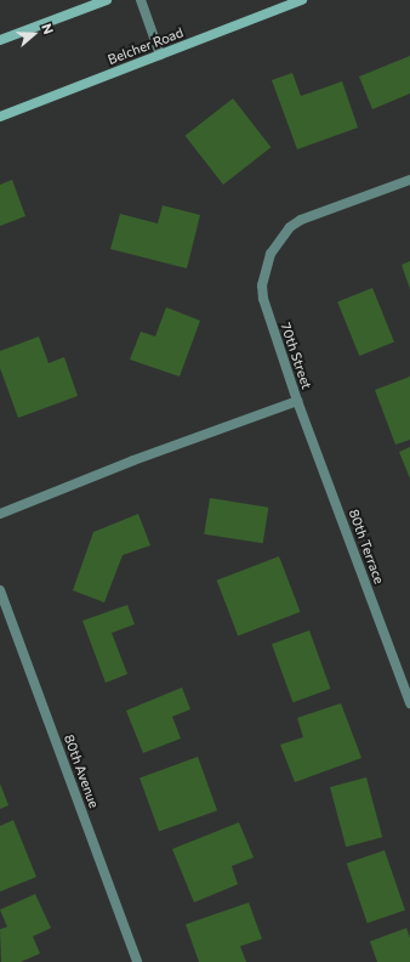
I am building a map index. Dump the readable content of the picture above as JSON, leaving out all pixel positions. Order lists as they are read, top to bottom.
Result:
{
  "streets": {
    "main road": ["Belcher Road"],
    "street": ["70th Street", "80th Terrace", "80th Avenue"]
  },
  "crossings": [
    ["70th Street", "80th Terrace"]
  ],
  "north": "right"
}
